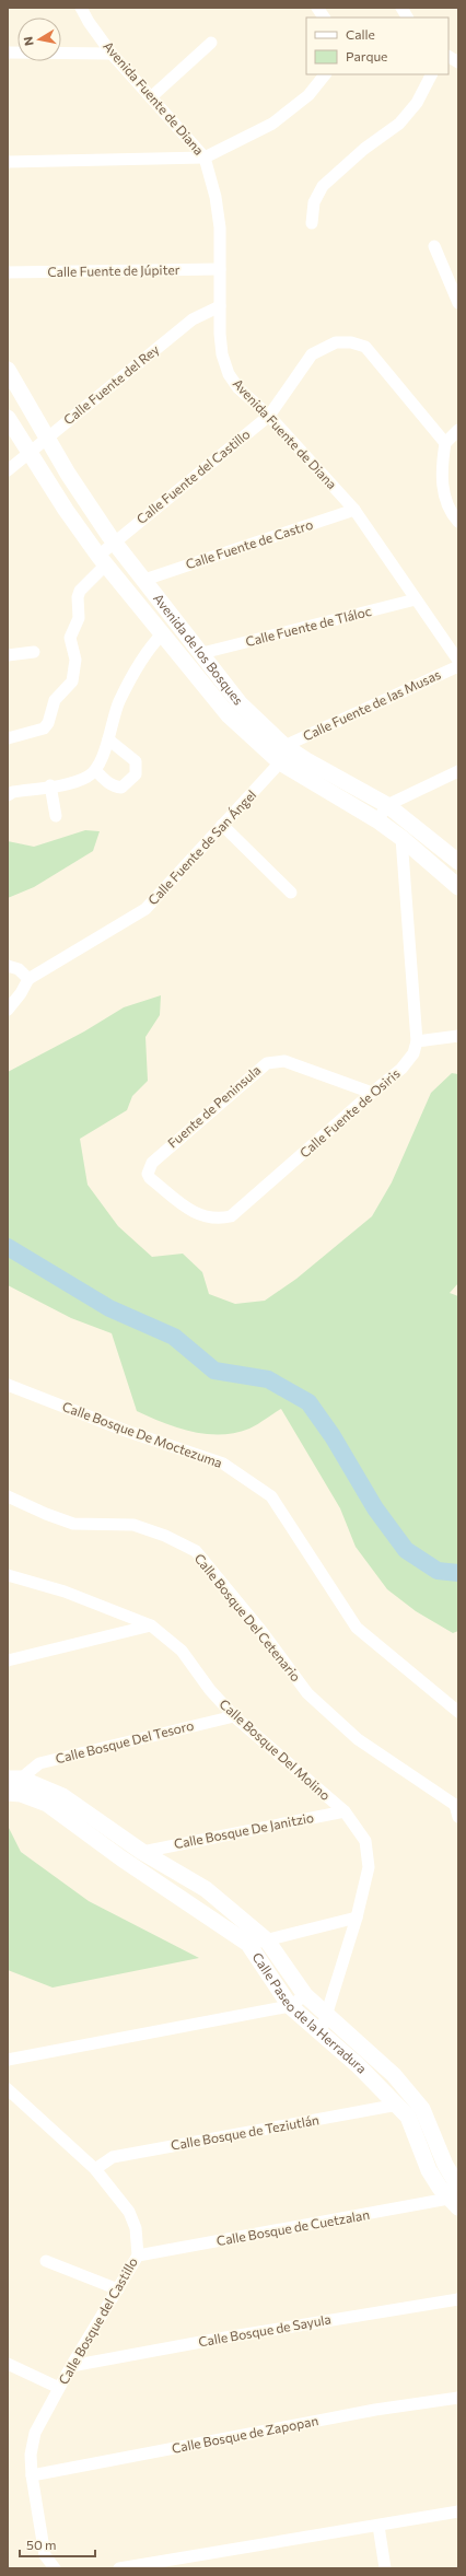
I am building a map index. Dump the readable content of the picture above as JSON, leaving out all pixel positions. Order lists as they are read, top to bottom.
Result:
{
  "streets": {
    "main road": ["Avenida de los Bosques", "Calle Paseo de la Herradura"],
    "street": [
      "Avenida Fuente de Diana",
      "Calle Fuente de Júpiter",
      "Calle Fuente del Rey",
      "Calle Fuente del Castillo",
      "Calle Fuente de Castro",
      "Calle Fuente de Tláloc",
      "Calle Fuente de las Musas",
      "Calle Fuente de San Ángel",
      "Fuente de Peninsula",
      "Calle Fuente de Osiris",
      "Calle Bosque De Moctezuma",
      "Calle Bosque Del Cetenario",
      "Calle Bosque Del Tesoro",
      "Calle Bosque Del Molino",
      "Calle Bosque De Janitzio",
      "Calle Bosque de Teziutlán",
      "Calle Bosque de Cuetzalan",
      "Calle Bosque del Castillo",
      "Calle Bosque de Sayula",
      "Calle Bosque de Zapopan"
    ]
  },
  "crossings": [
    ["Avenida Fuente de Diana", "Calle Fuente de Júpiter"],
    ["Avenida Fuente de Diana", "Calle Fuente del Rey"],
    ["Avenida Fuente de Diana", "Calle Fuente del Castillo"],
    ["Avenida Fuente de Diana", "Calle Fuente de Castro"],
    ["Avenida Fuente de Diana", "Calle Fuente de Tláloc"],
    ["Calle Fuente del Rey", "Avenida de los Bosques"],
    ["Calle Fuente del Castillo", "Avenida de los Bosques"],
    ["Calle Fuente de Castro", "Avenida de los Bosques"],
    ["Calle Fuente de Tláloc", "Avenida de los Bosques"],
    ["Avenida de los Bosques", "Calle Fuente de las Musas"],
    ["Avenida de los Bosques", "Calle Fuente de San Ángel"],
    ["Avenida de los Bosques", "Calle Fuente de Osiris"],
    ["Fuente de Peninsula", "Calle Fuente de Osiris"],
    ["Calle Bosque Del Tesoro", "Calle Bosque Del Molino"],
    ["Calle Bosque Del Tesoro", "Calle Paseo de la Herradura"],
    ["Calle Bosque Del Molino", "Calle Bosque De Janitzio"],
    ["Calle Bosque Del Molino", "Calle Paseo de la Herradura"],
    ["Calle Bosque De Janitzio", "Calle Paseo de la Herradura"],
    ["Calle Paseo de la Herradura", "Calle Bosque de Teziutlán"],
    ["Calle Paseo de la Herradura", "Calle Bosque de Cuetzalan"],
    ["Calle Bosque de Teziutlán", "Calle Bosque del Castillo"],
    ["Calle Bosque de Cuetzalan", "Calle Bosque del Castillo"],
    ["Calle Bosque del Castillo", "Calle Bosque de Sayula"],
    ["Calle Bosque del Castillo", "Calle Bosque de Zapopan"]
  ],
  "legend": ["Calle", "Parque"],
  "scale_bar": "50 m",
  "north": "left"
}
